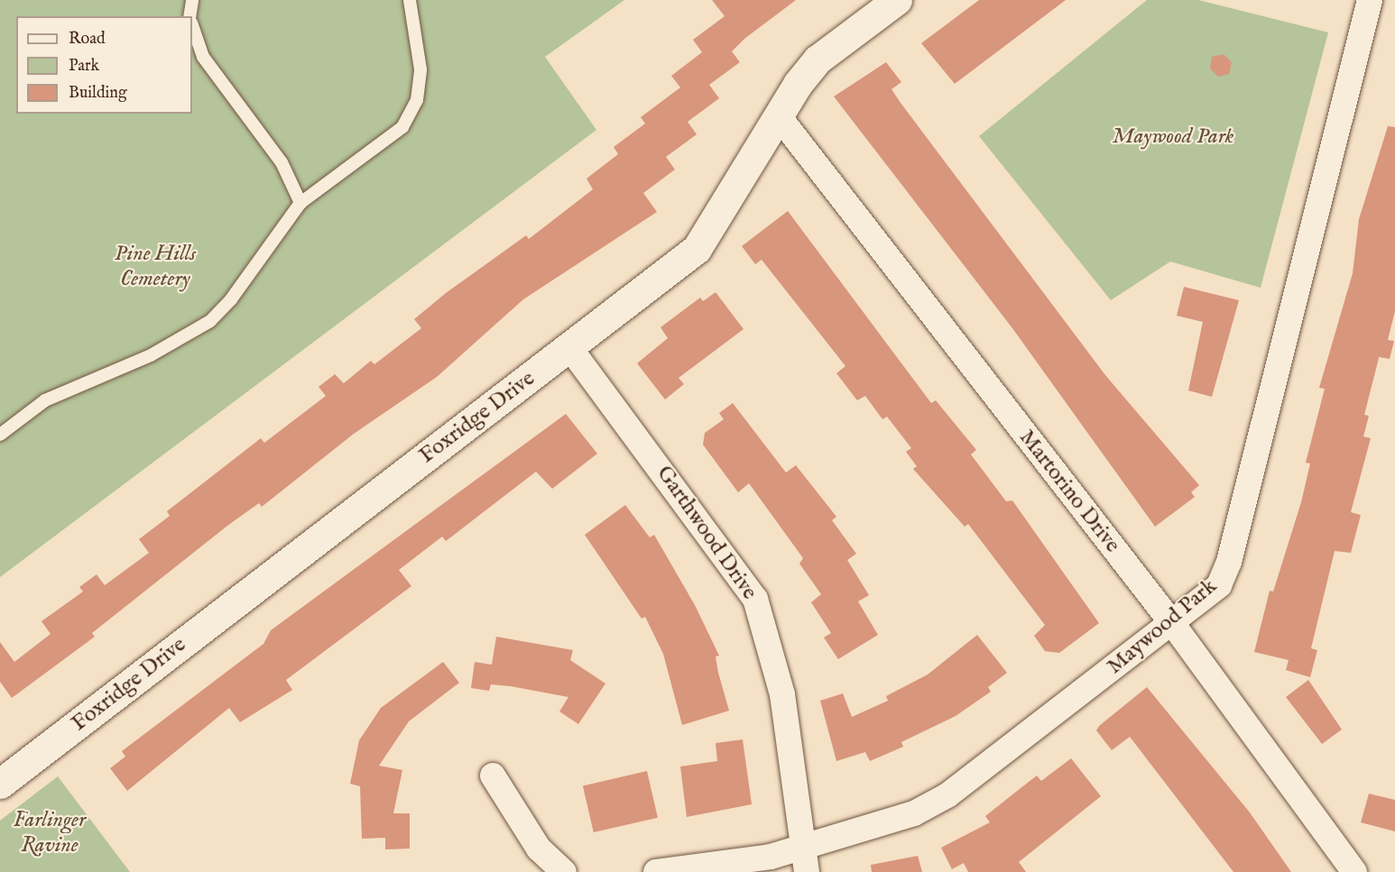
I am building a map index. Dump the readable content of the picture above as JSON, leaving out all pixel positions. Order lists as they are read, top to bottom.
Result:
{
  "streets": {
    "street": [
      "Foxridge Drive",
      "Martorino Drive",
      "Garthwood Drive",
      "Maywood Park"
    ]
  },
  "crossings": [
    ["Foxridge Drive", "Martorino Drive"],
    ["Foxridge Drive", "Garthwood Drive"],
    ["Martorino Drive", "Maywood Park"],
    ["Garthwood Drive", "Maywood Park"]
  ],
  "parks": ["Maywood Park", "Pine Hills Cemetery", "Farlinger Ravine"],
  "legend": ["Road", "Park", "Building"]
}
